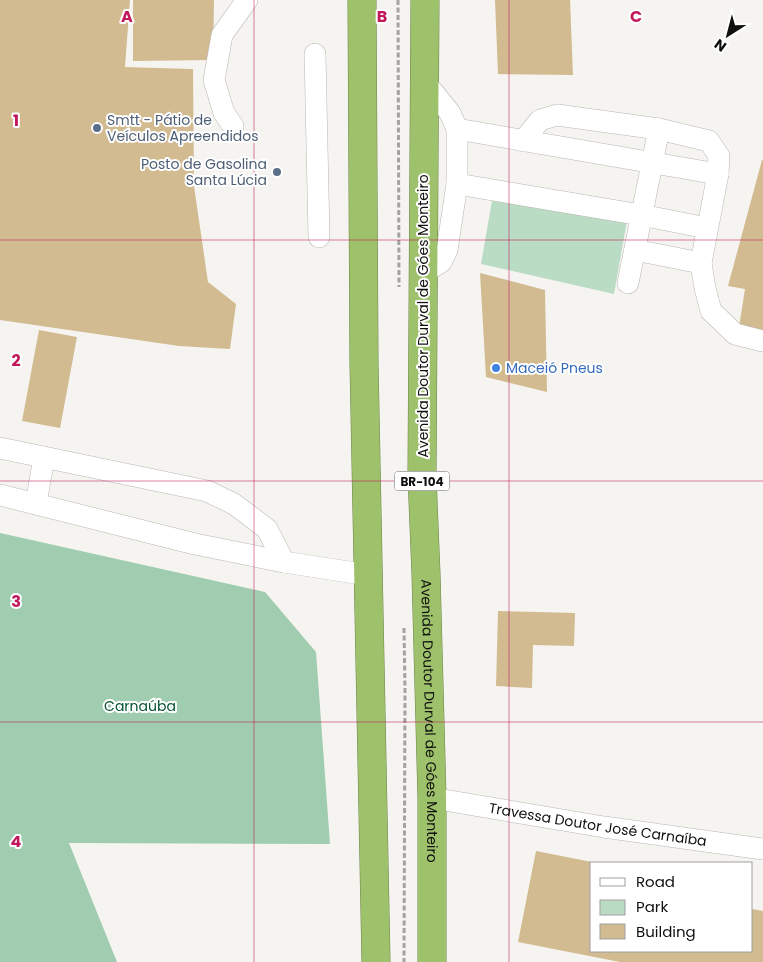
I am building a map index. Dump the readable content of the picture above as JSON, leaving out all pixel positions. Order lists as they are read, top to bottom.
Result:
{
  "streets": {
    "highway": ["Avenida Doutor Durval de Góes Monteiro", "BR-104"],
    "street": ["Travessa Doutor José Carnaíba"]
  },
  "crossings": [
    ["Avenida Doutor Durval de Góes Monteiro", "Travessa Doutor José Carnaíba"]
  ],
  "parks": ["Carnaúba"],
  "places": ["Smtt - Pátio de Veículos Apreendidos", "Posto de Gasolina Santa Lúcia", "Maceió Pneus"],
  "legend": ["Road", "Park", "Building"],
  "north": "bottom left",
  "grid": {
    "columns": ["A", "B", "C"],
    "rows": [
      "1",
      "2",
      "3",
      "4"
    ]
  }
}
